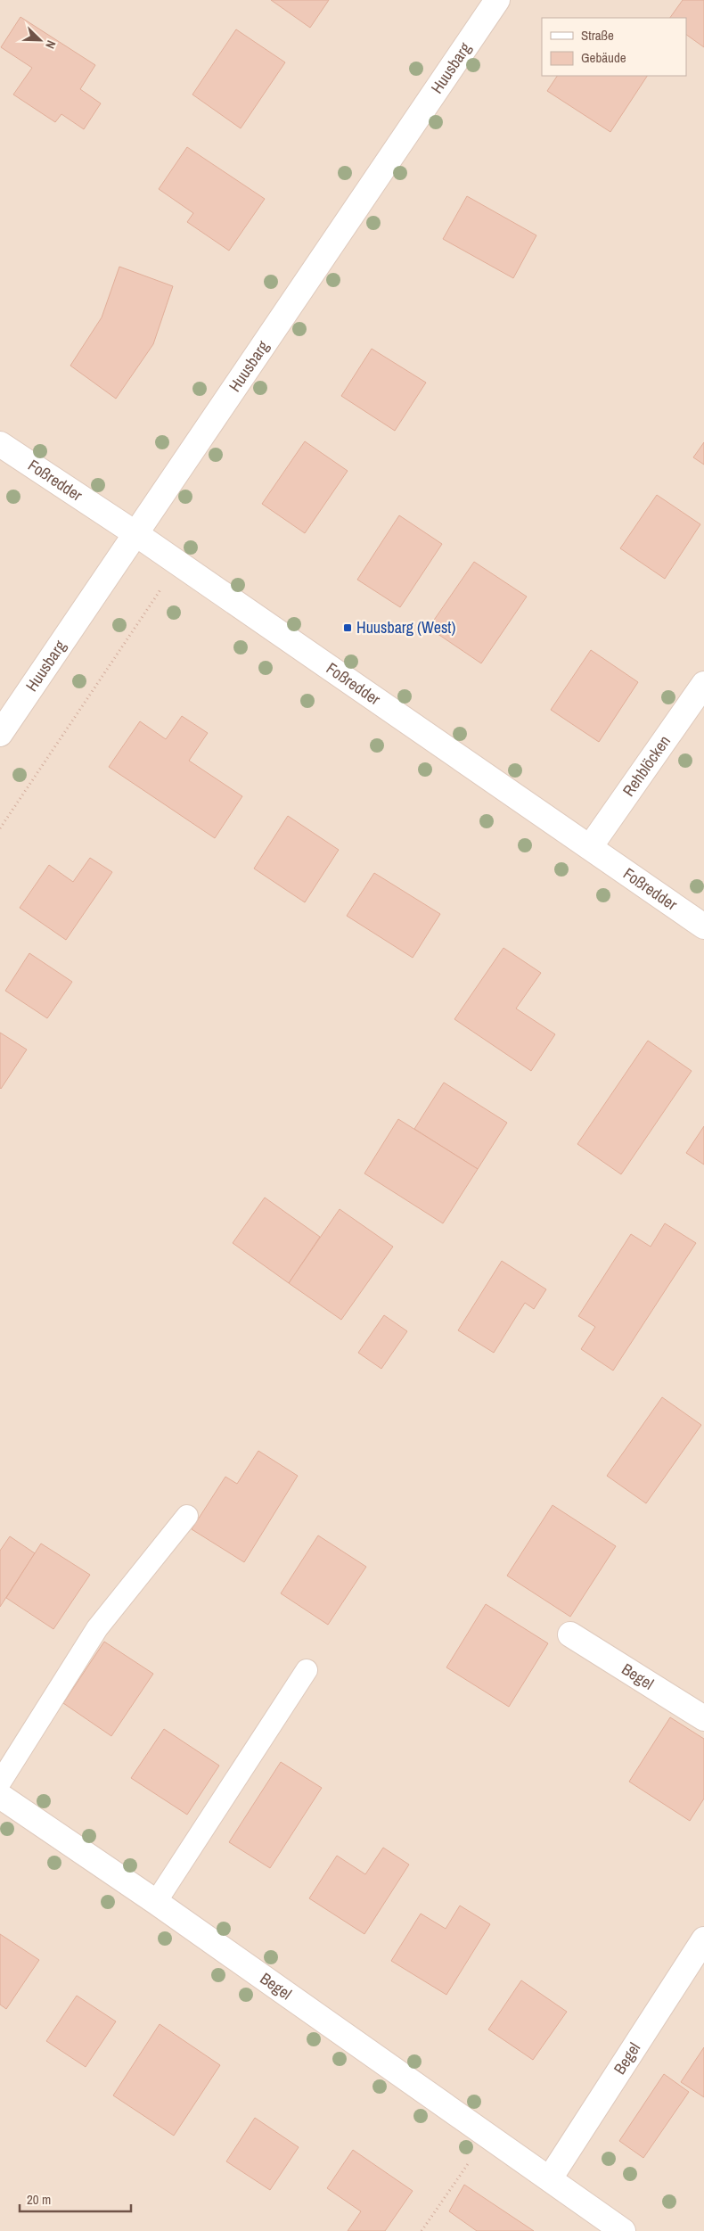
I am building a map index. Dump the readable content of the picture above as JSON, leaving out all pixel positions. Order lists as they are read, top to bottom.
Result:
{
  "streets": {
    "street": [
      "Huusbarg",
      "Foßredder",
      "Rehblöcken",
      "Begel"
    ]
  },
  "crossings": [
    ["Huusbarg", "Foßredder"],
    ["Foßredder", "Rehblöcken"]
  ],
  "places": {
    "transit": ["Huusbarg (West)"]
  },
  "legend": ["Straße", "Gebäude"],
  "scale_bar": "20 m",
  "north": "bottom right"
}
